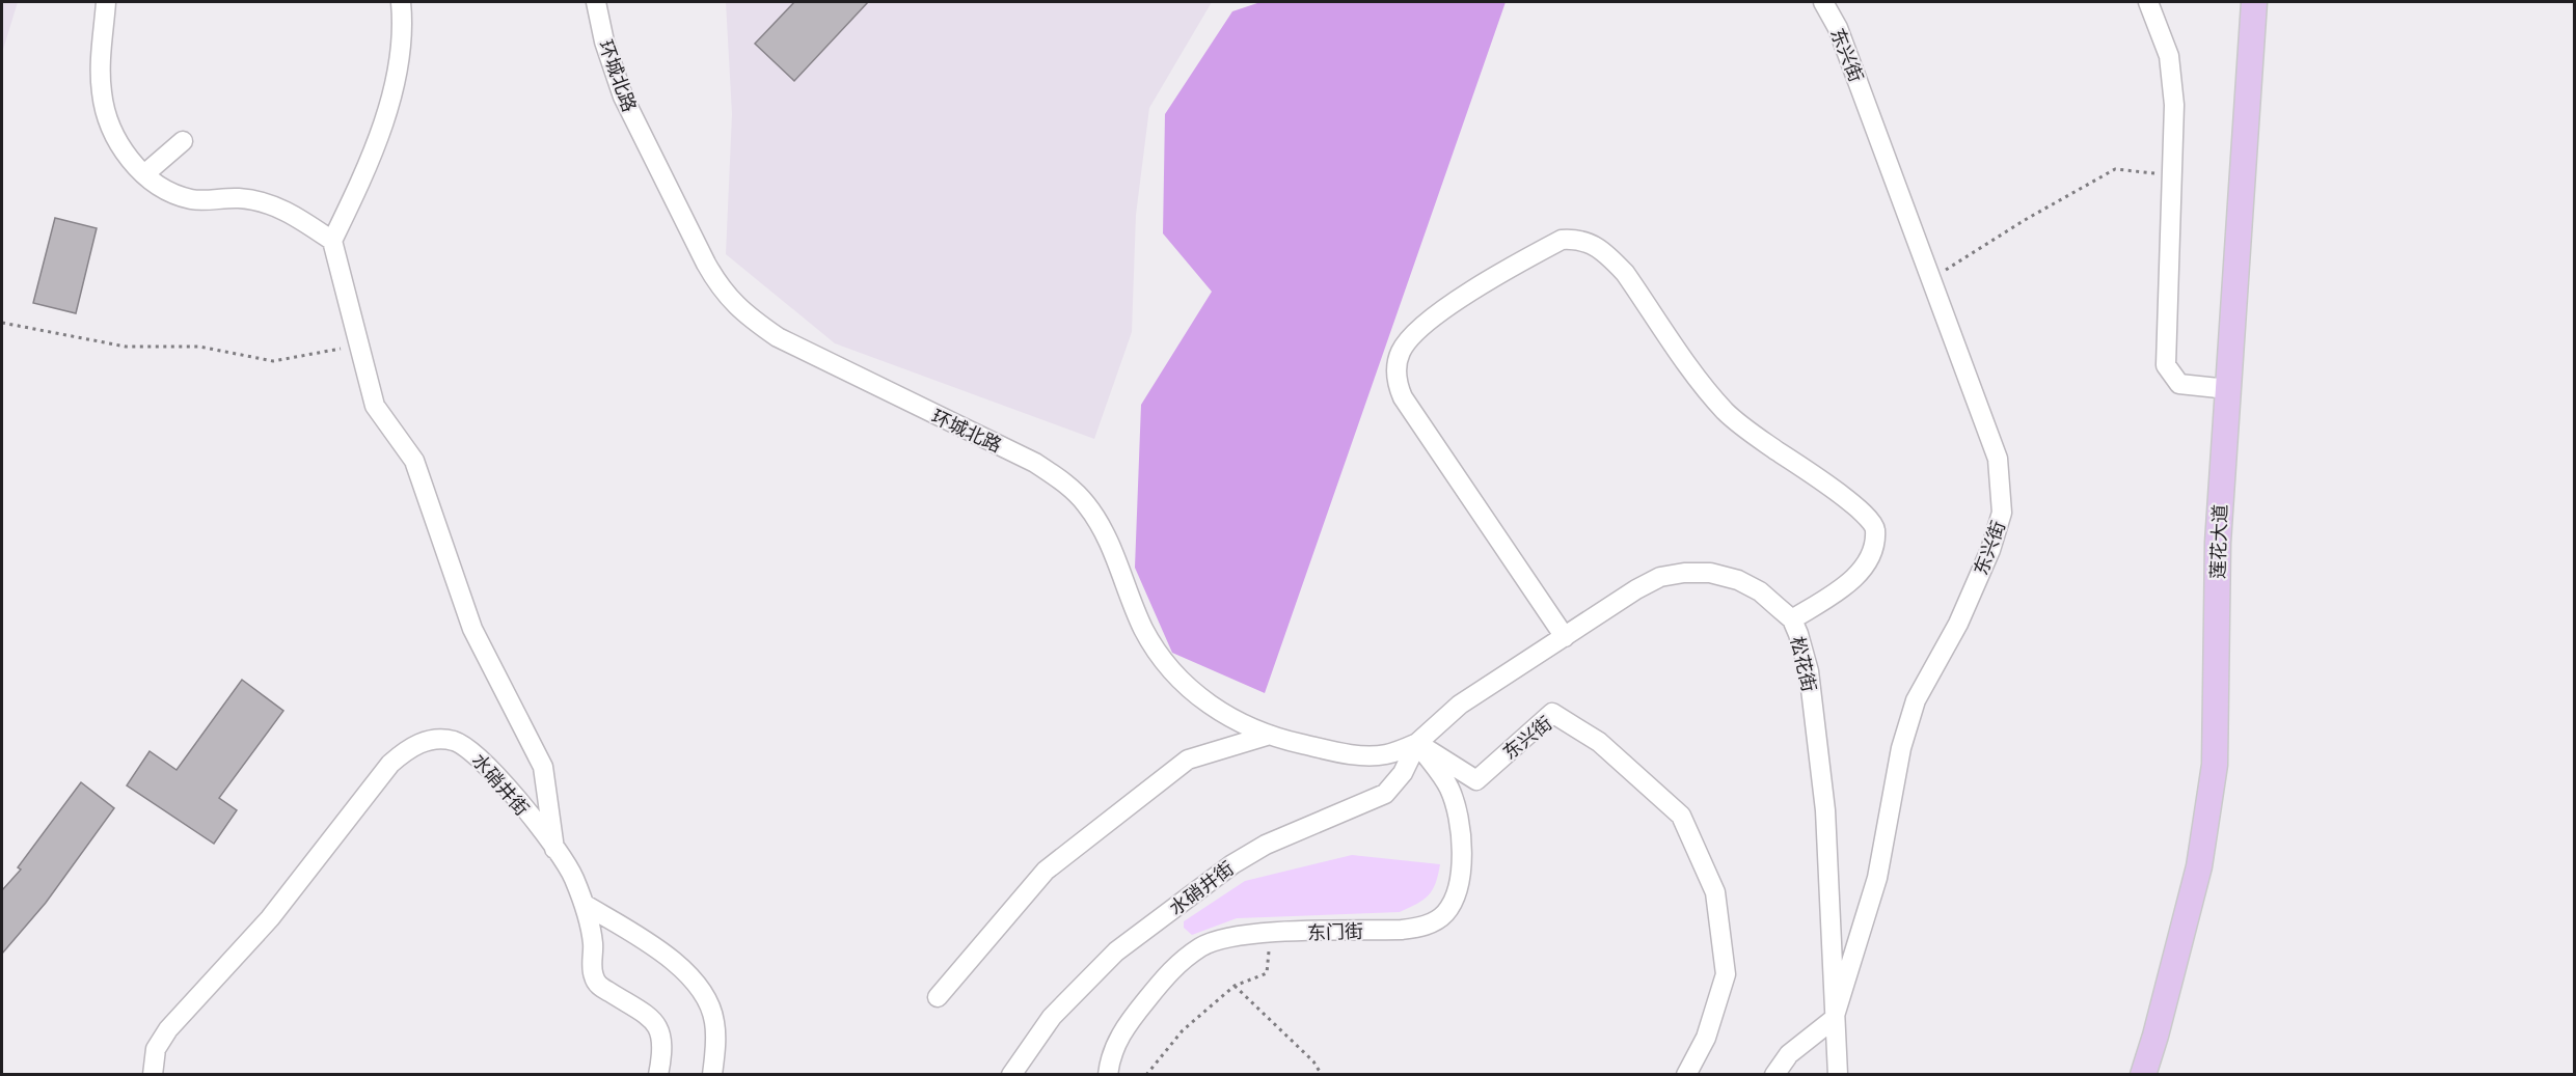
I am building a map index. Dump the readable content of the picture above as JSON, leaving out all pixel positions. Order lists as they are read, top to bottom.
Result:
{
  "streets": {
    "main road": ["莲花大道"],
    "street": [
      "东兴街",
      "环城北路",
      "松花街",
      "水硝井街",
      "东门街"
    ]
  },
  "crossings": [
    ["东兴街", "环城北路"],
    ["东兴街", "松花街"],
    ["东兴街", "水硝井街"],
    ["东兴街", "东门街"],
    ["环城北路", "松花街"],
    ["环城北路", "水硝井街"],
    ["环城北路", "东门街"],
    ["松花街", "水硝井街"],
    ["松花街", "东门街"],
    ["水硝井街", "东门街"]
  ]
}
